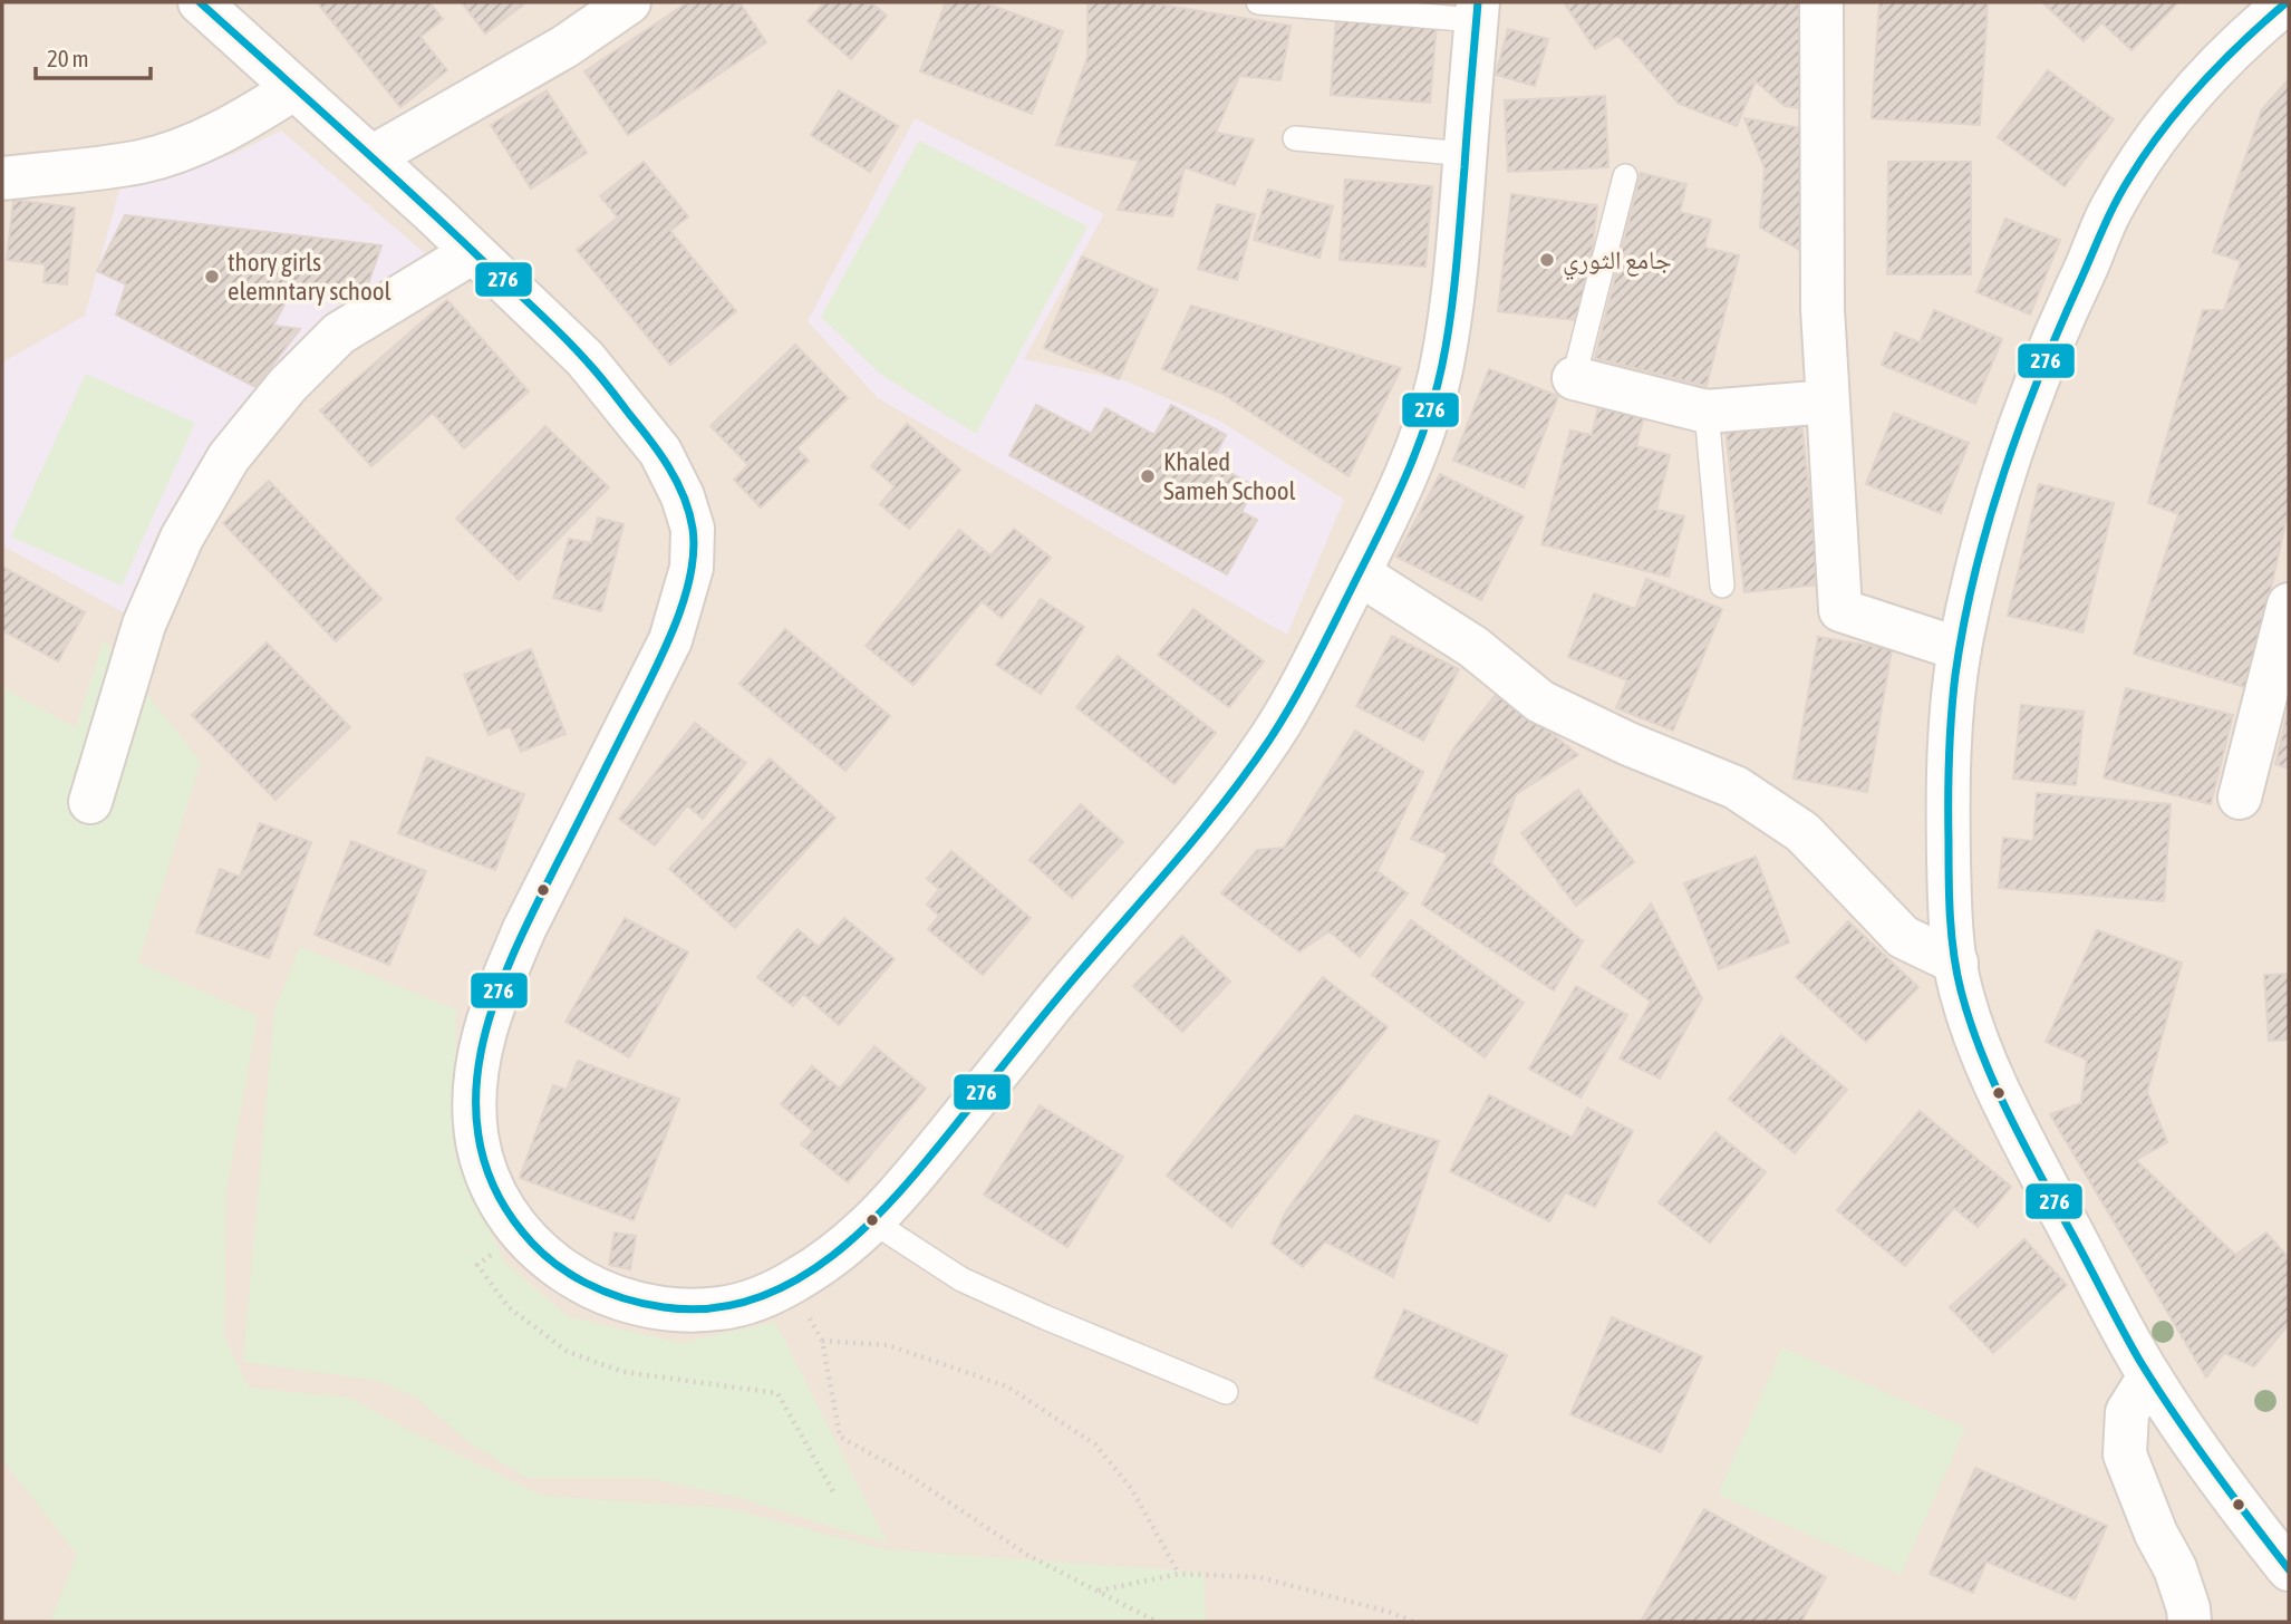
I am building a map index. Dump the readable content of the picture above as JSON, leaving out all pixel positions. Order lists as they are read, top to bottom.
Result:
{
  "places": ["جامع الثوري", "thory girls elemntary school", "Khaled Sameh School"],
  "lines": ["transit line 276"],
  "scale_bar": "20 m"
}
